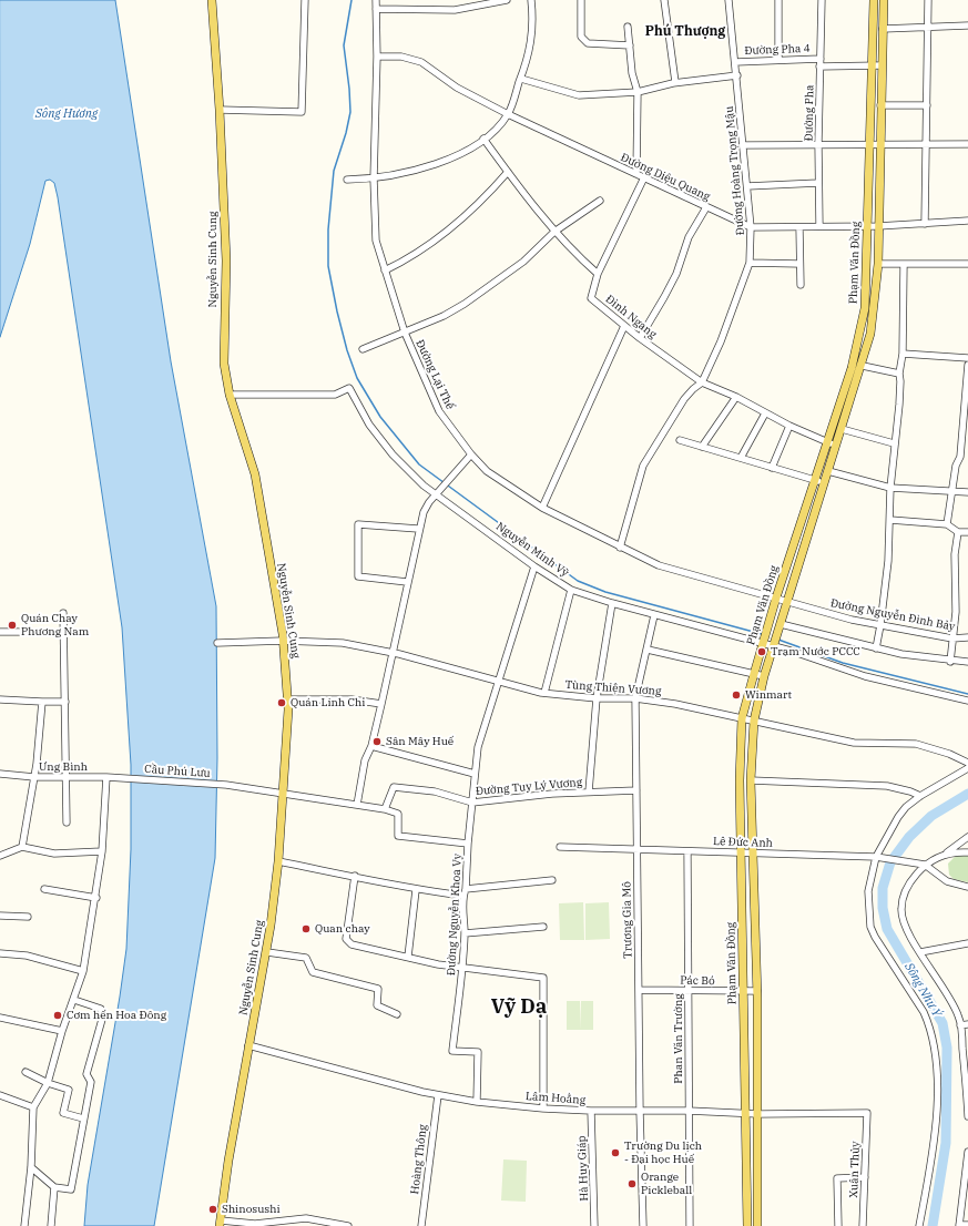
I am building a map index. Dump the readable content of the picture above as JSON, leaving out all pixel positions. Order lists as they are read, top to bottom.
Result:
{
  "streets": {
    "main road": ["Nguyễn Sinh Cung", "Phạm Văn Đồng"],
    "street": [
      "Đường Pha 4",
      "Đường Pha",
      "Đường Hoàng Trọng Mậu",
      "Đường Diệu Quang",
      "Đình Ngang",
      "Đường Lại Thế",
      "Nguyễn Minh Vỹ",
      "Đường Nguyễn Đình Bảy",
      "Tùng Thiện Vương",
      "Ưng Bình",
      "Cầu Phú Lưu",
      "Đường Tuy Lý Vương",
      "Lê Đức Anh",
      "Đường Nguyễn Khoa Vy",
      "Trương Gia Mô",
      "Pác Bó",
      "Phan Văn Trường",
      "Lâm Hoằng",
      "Hoàng Thông",
      "Hà Huy Giáp",
      "Xuân Thủy"
    ]
  },
  "crossings": [
    ["Đường Pha 4", "Đường Pha"],
    ["Đường Pha 4", "Đường Hoàng Trọng Mậu"],
    ["Đường Pha", "Đường Diệu Quang"],
    ["Đường Hoàng Trọng Mậu", "Đường Diệu Quang"],
    ["Đường Hoàng Trọng Mậu", "Đình Ngang"],
    ["Đường Hoàng Trọng Mậu", "Đường Lại Thế"],
    ["Đường Diệu Quang", "Phạm Văn Đồng"],
    ["Đường Diệu Quang", "Đường Lại Thế"],
    ["Nguyễn Sinh Cung", "Nguyễn Minh Vỹ"],
    ["Nguyễn Sinh Cung", "Tùng Thiện Vương"],
    ["Nguyễn Sinh Cung", "Cầu Phú Lưu"],
    ["Nguyễn Sinh Cung", "Lâm Hoằng"],
    ["Phạm Văn Đồng", "Đình Ngang"],
    ["Phạm Văn Đồng", "Đường Lại Thế"],
    ["Phạm Văn Đồng", "Nguyễn Minh Vỹ"],
    ["Phạm Văn Đồng", "Đường Nguyễn Đình Bảy"],
    ["Phạm Văn Đồng", "Tùng Thiện Vương"],
    ["Phạm Văn Đồng", "Lê Đức Anh"],
    ["Phạm Văn Đồng", "Pác Bó"],
    ["Phạm Văn Đồng", "Lâm Hoằng"],
    ["Đường Lại Thế", "Đường Nguyễn Đình Bảy"],
    ["Nguyễn Minh Vỹ", "Đường Nguyễn Khoa Vy"],
    ["Nguyễn Minh Vỹ", "Trương Gia Mô"],
    ["Tùng Thiện Vương", "Đường Nguyễn Khoa Vy"],
    ["Tùng Thiện Vương", "Trương Gia Mô"],
    ["Ưng Bình", "Cầu Phú Lưu"],
    ["Đường Tuy Lý Vương", "Đường Nguyễn Khoa Vy"],
    ["Đường Tuy Lý Vương", "Trương Gia Mô"],
    ["Lê Đức Anh", "Trương Gia Mô"],
    ["Lê Đức Anh", "Phan Văn Trường"],
    ["Đường Nguyễn Khoa Vy", "Lâm Hoằng"],
    ["Trương Gia Mô", "Pác Bó"],
    ["Trương Gia Mô", "Lâm Hoằng"],
    ["Pác Bó", "Phan Văn Trường"],
    ["Phan Văn Trường", "Lâm Hoằng"],
    ["Lâm Hoằng", "Hoàng Thông"],
    ["Lâm Hoằng", "Hà Huy Giáp"],
    ["Lâm Hoằng", "Xuân Thủy"]
  ],
  "districts": ["Phú Thượng", "Vỹ Dạ"],
  "water": ["Sông Hương", "Sông Như Ý"],
  "places": [
    "Quán Chay Phương Nam",
    "Trạm Nước PCCC",
    "Winmart",
    "Quán Linh Chi",
    "Sân Mây Huế",
    "Quan chay",
    "Cơm hến Hoa Đông",
    "Trường Du lịch - Đại học Huế",
    "Orange Pickleball",
    "Shinosushi"
  ]
}
